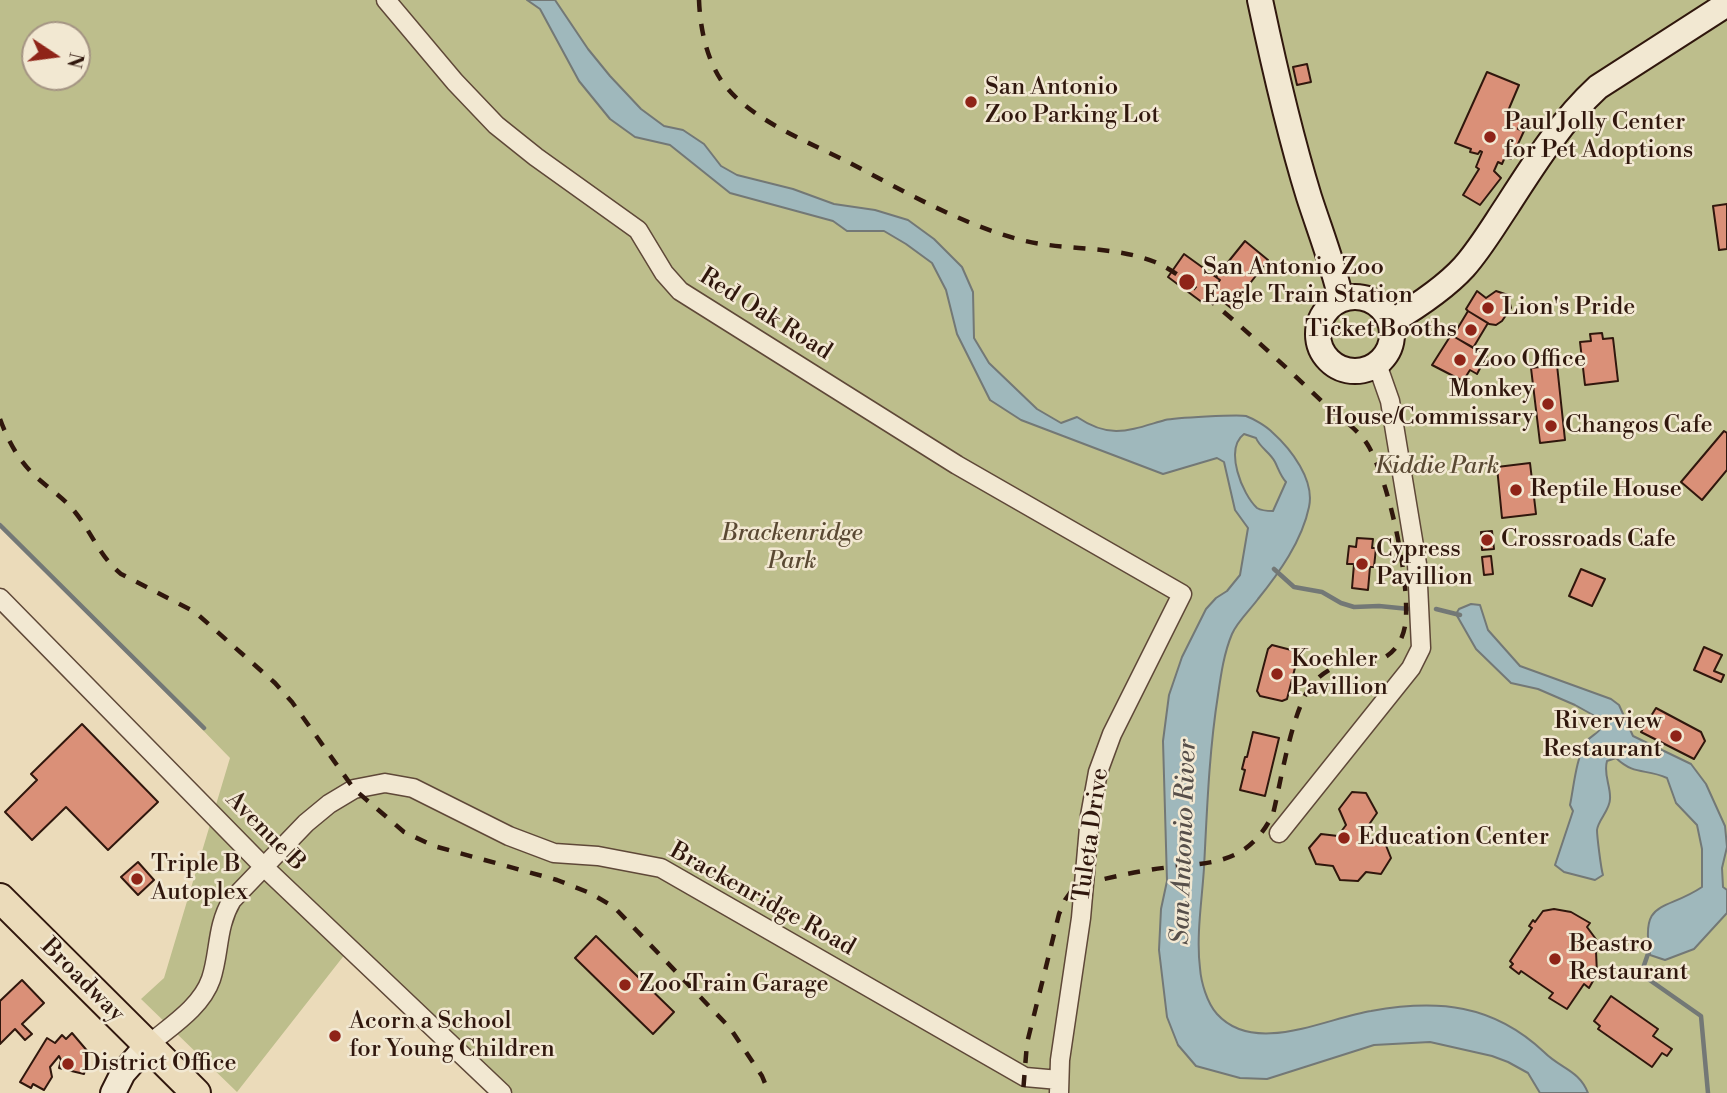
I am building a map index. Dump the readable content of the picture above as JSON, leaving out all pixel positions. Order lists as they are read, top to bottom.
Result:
{
  "streets": {
    "main road": ["Broadway"],
    "street": [
      "Red Oak Road",
      "Avenue B",
      "Tuleta Drive",
      "Brackenridge Road"
    ]
  },
  "crossings": [
    ["Red Oak Road", "Tuleta Drive"],
    ["Avenue B", "Brackenridge Road"],
    ["Tuleta Drive", "Brackenridge Road"],
    ["Brackenridge Road", "Broadway"]
  ],
  "water": ["San Antonio River"],
  "parks": ["Kiddie Park", "Brackenridge Park"],
  "places": [
    "San Antonio Zoo Parking Lot",
    "Paul Jolly Center for Pet Adoptions",
    "San Antonio Zoo Eagle Train Station",
    "Lion's Pride",
    "Ticket Booths",
    "Zoo Office",
    "Monkey House/Commissary",
    "Changos Cafe",
    "Reptile House",
    "Crossroads Cafe",
    "Cypress Pavillion",
    "Koehler Pavillion",
    "Riverview Restaurant",
    "Education Center",
    "Triple B Autoplex",
    "Beastro Restaurant",
    "Zoo Train Garage",
    "Acorn a School for Young Children",
    "District Office"
  ],
  "north": "right"
}
